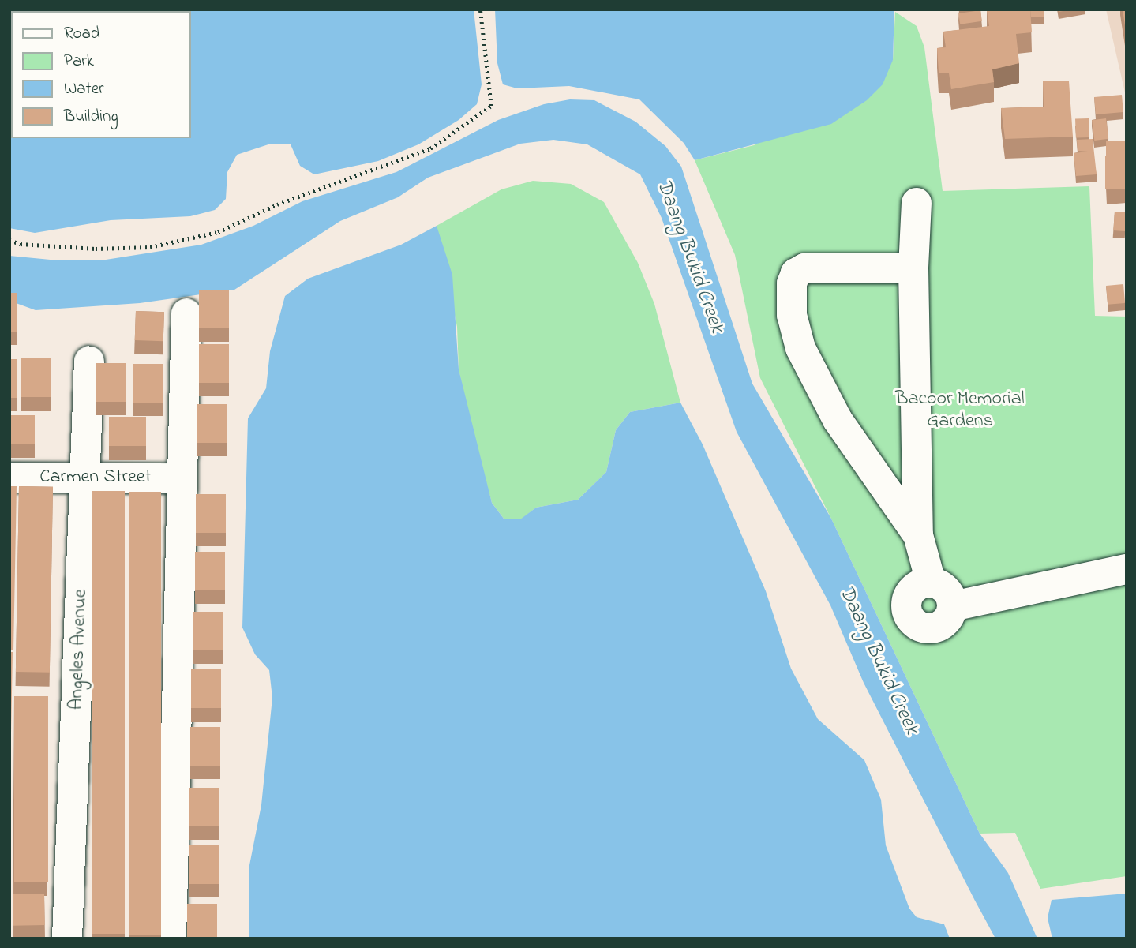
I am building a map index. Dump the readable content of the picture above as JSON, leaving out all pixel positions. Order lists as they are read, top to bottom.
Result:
{
  "streets": {
    "street": ["Carmen Street", "Angeles Avenue"]
  },
  "crossings": [
    ["Carmen Street", "Angeles Avenue"]
  ],
  "water": ["Daang Bukid Creek"],
  "parks": ["Bacoor Memorial Gardens"],
  "legend": [
    "Road",
    "Park",
    "Water",
    "Building"
  ]
}
